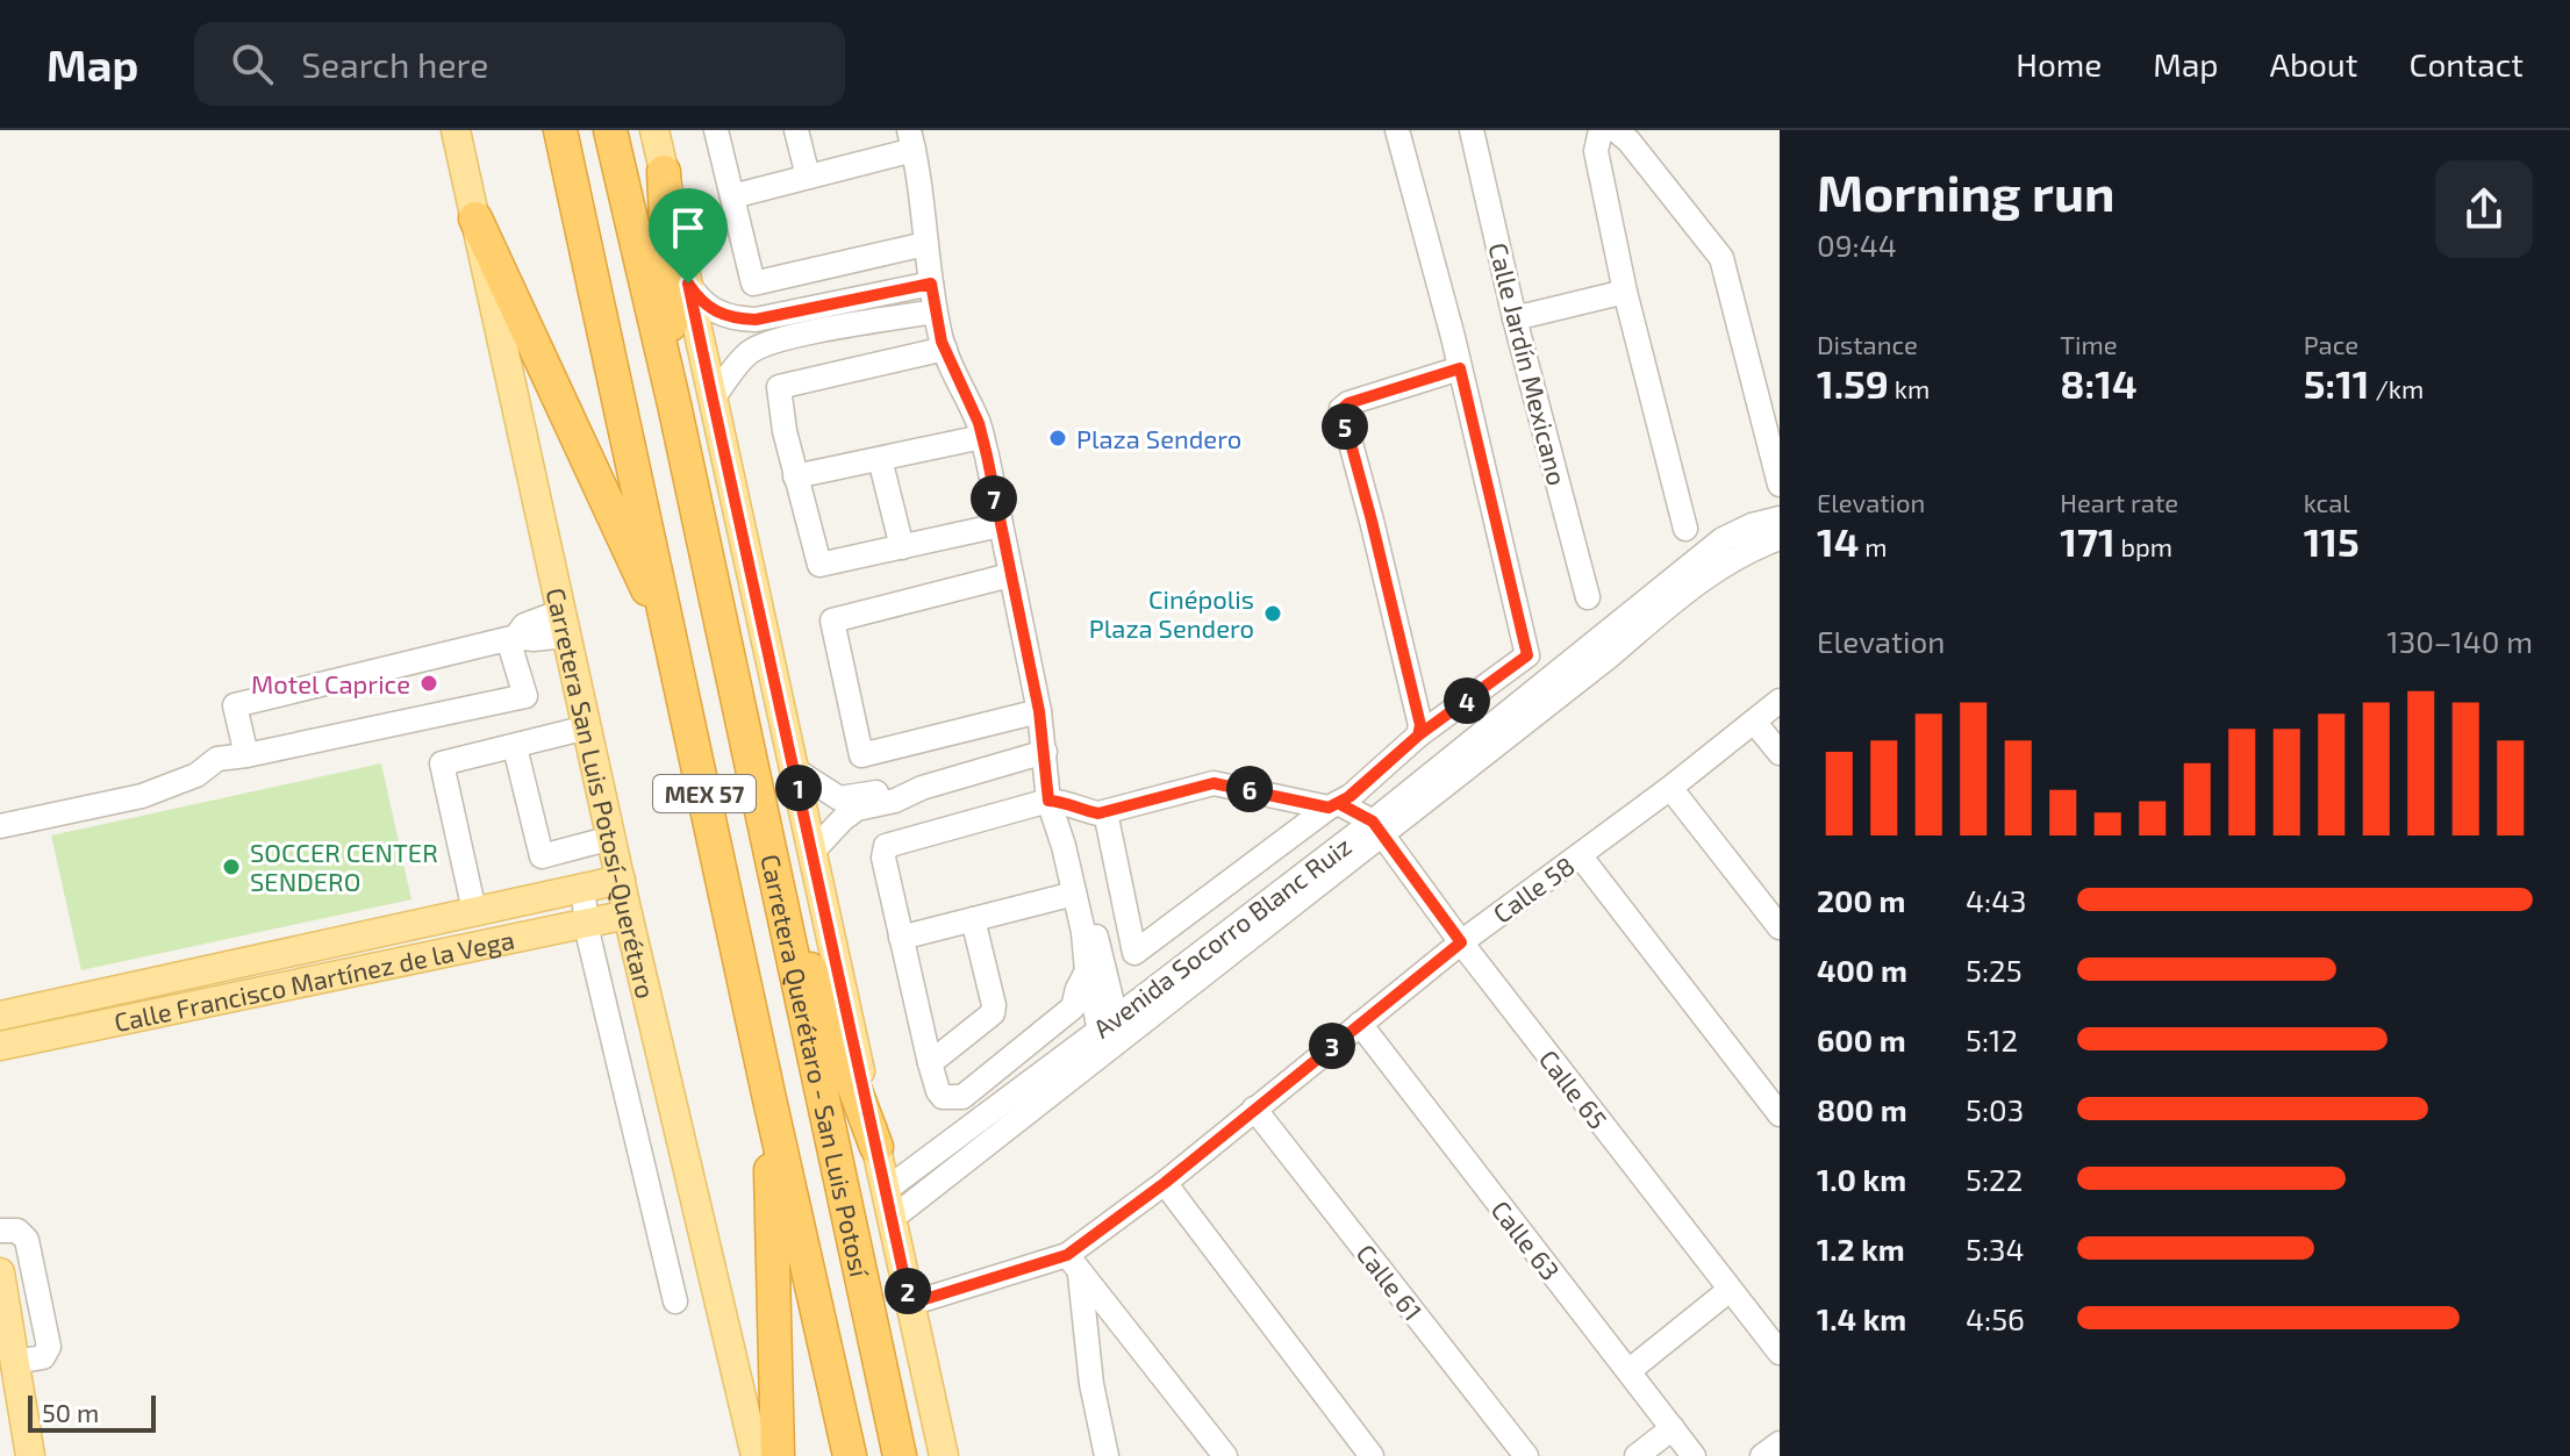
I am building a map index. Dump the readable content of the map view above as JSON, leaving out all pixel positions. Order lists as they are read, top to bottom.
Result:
{
  "streets": {
    "highway": ["MEX 57", "Carretera Querétaro - San Luis Potosí"],
    "main road": ["Carretera San Luis Potosí-Querétaro", "Calle Francisco Martínez de la Vega"],
    "street": [
      "Calle Jardín Mexicano",
      "Calle 58",
      "Avenida Socorro Blanc Ruiz",
      "Calle 65",
      "Calle 63",
      "Calle 61"
    ]
  },
  "crossings": [
    ["Carretera San Luis Potosí-Querétaro", "Calle Francisco Martínez de la Vega"],
    ["Calle 58", "Calle 65"],
    ["Calle 58", "Calle 63"],
    ["Calle 58", "Calle 61"],
    ["Avenida Socorro Blanc Ruiz", "Calle 65"]
  ],
  "places": [
    "Plaza Sendero",
    "Cinépolis Plaza Sendero",
    "Motel Caprice",
    "SOCCER CENTER SENDERO"
  ],
  "scale_bar": "50 m",
  "page": {
    "header": "Map",
    "search": "Search here",
    "nav": [
      "Home",
      "Map",
      "About",
      "Contact"
    ],
    "heading": ["Morning run", "09:44"],
    "stats": [
      ["Distance", "1.59 km"],
      ["Time", "8:14"],
      ["Pace", "5:11 /km"],
      ["Elevation", "14 m"],
      ["Heart rate", "171 bpm"],
      ["kcal", "115"]
    ],
    "pins": [
      "5",
      "7",
      "4",
      "1",
      "6",
      "3",
      "2"
    ],
    "chart": ["Elevation", "130–140 m"],
    "list": [
      {
        "name": "200 m",
        "note": "4:43"
      },
      {
        "name": "400 m",
        "note": "5:25"
      },
      {
        "name": "600 m",
        "note": "5:12"
      },
      {
        "name": "800 m",
        "note": "5:03"
      },
      {
        "name": "1.0 km",
        "note": "5:22"
      },
      {
        "name": "1.2 km",
        "note": "5:34"
      },
      {
        "name": "1.4 km",
        "note": "4:56"
      }
    ],
    "scale": "50 m"
  }
}
